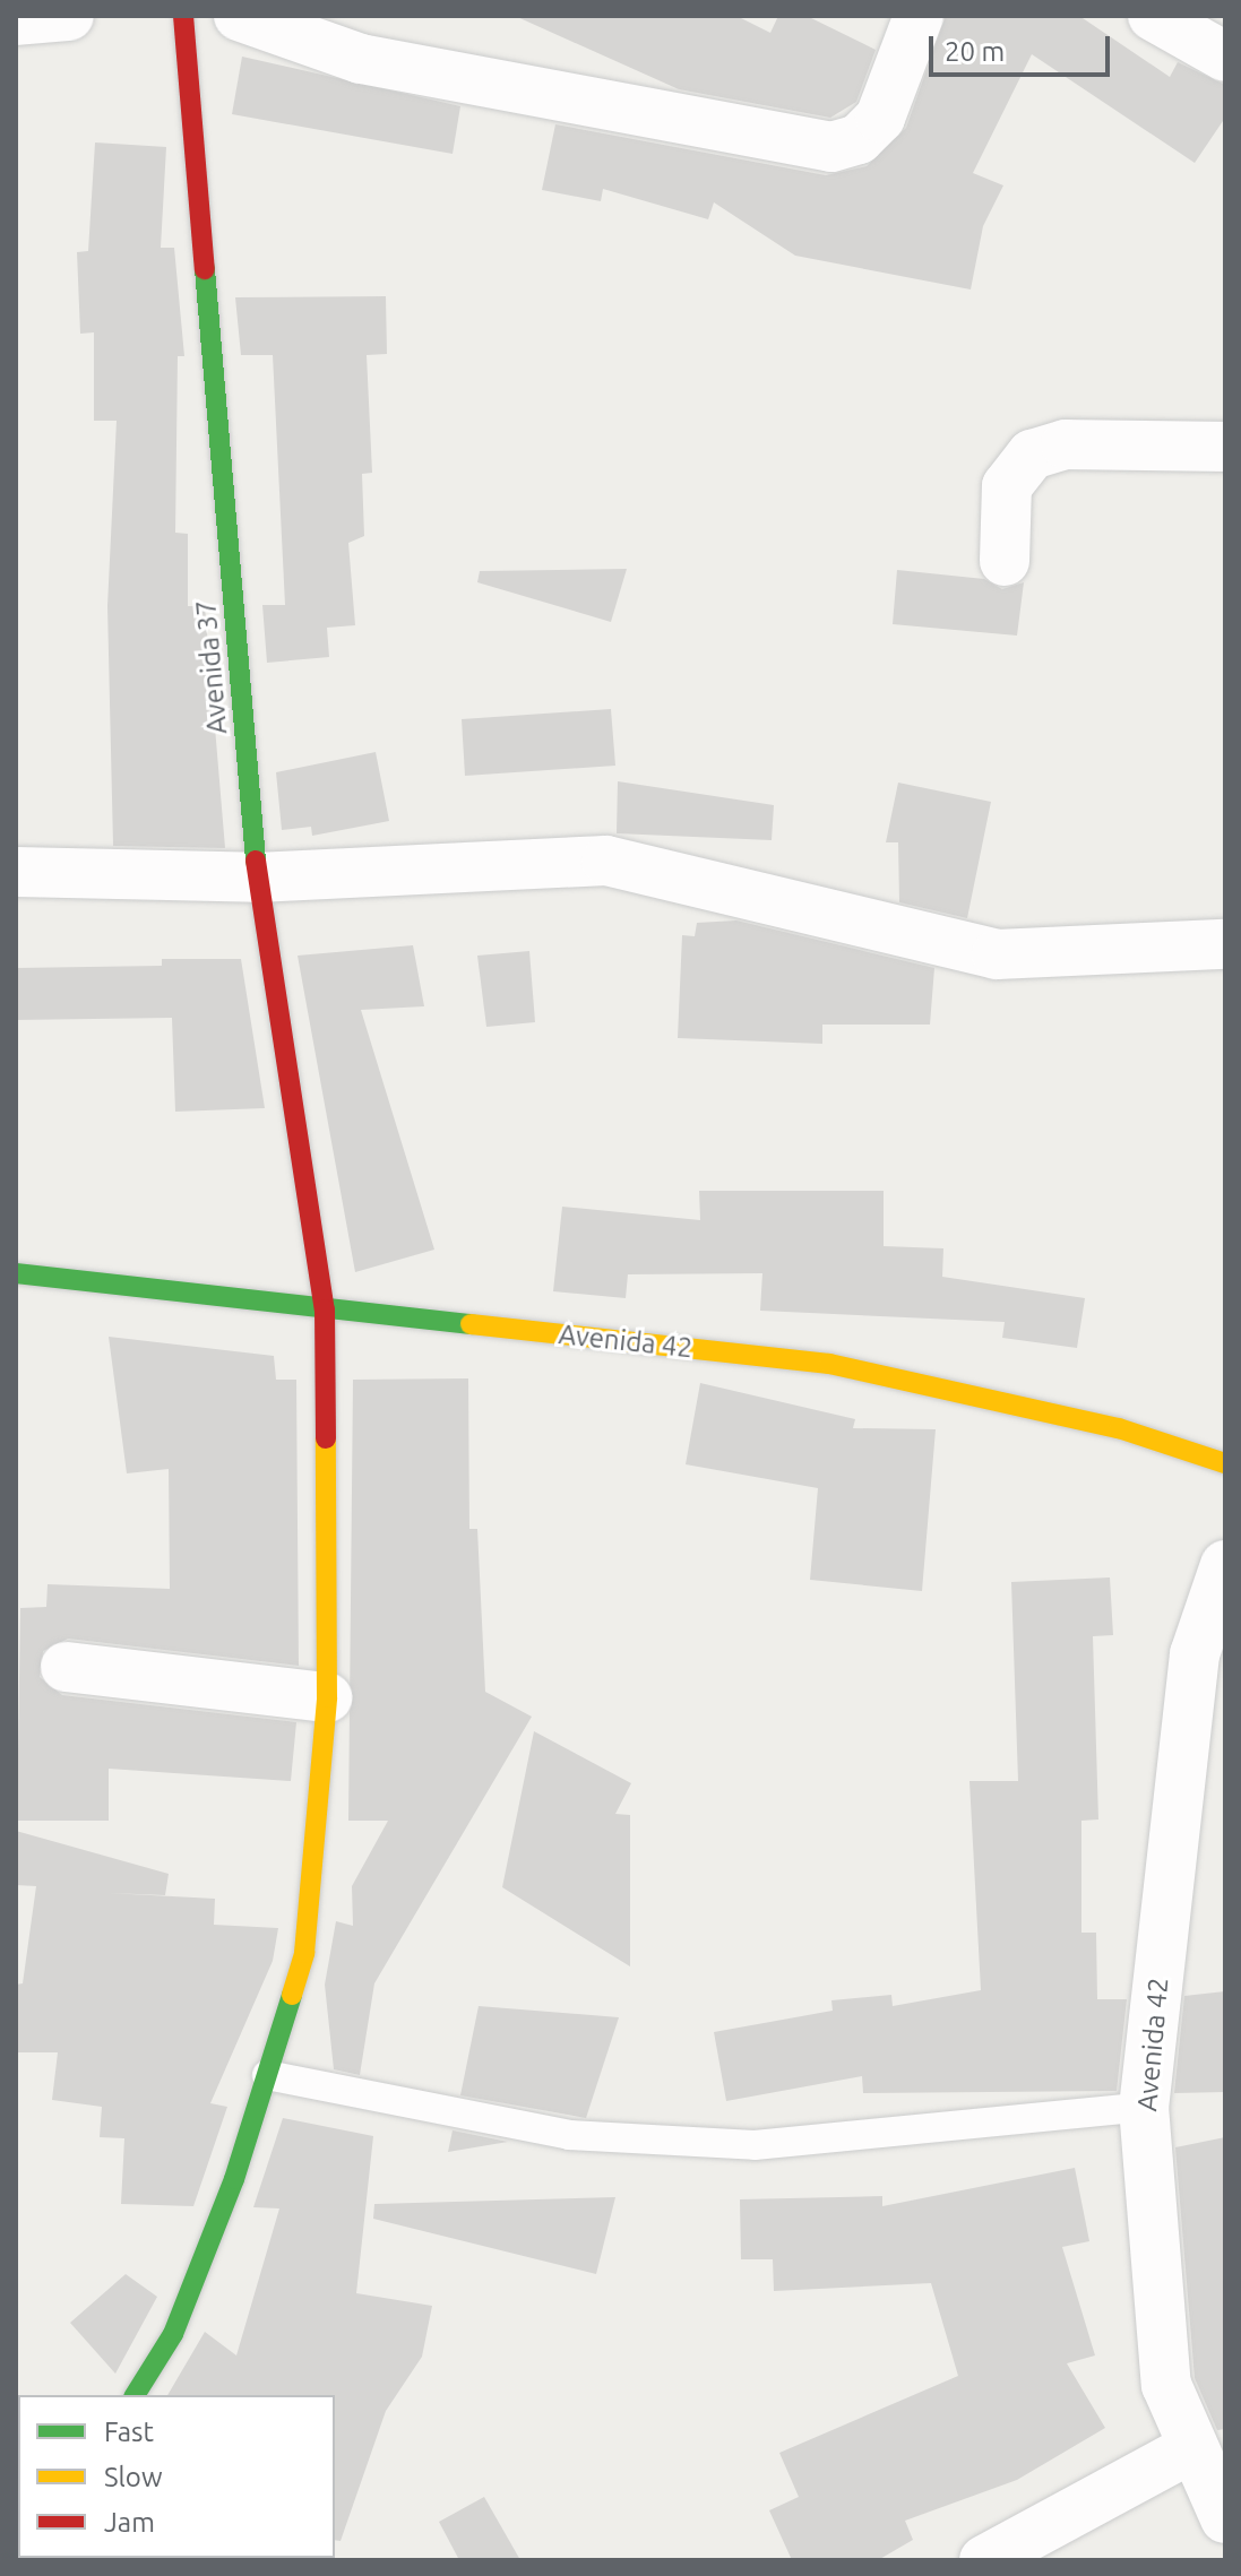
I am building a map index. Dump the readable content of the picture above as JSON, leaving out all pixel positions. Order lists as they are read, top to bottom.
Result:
{
  "streets": {
    "street": ["Avenida 37", "Avenida 42"]
  },
  "crossings": [
    ["Avenida 37", "Avenida 42"]
  ],
  "legend": ["Fast", "Slow", "Jam"],
  "scale_bar": "20 m"
}
